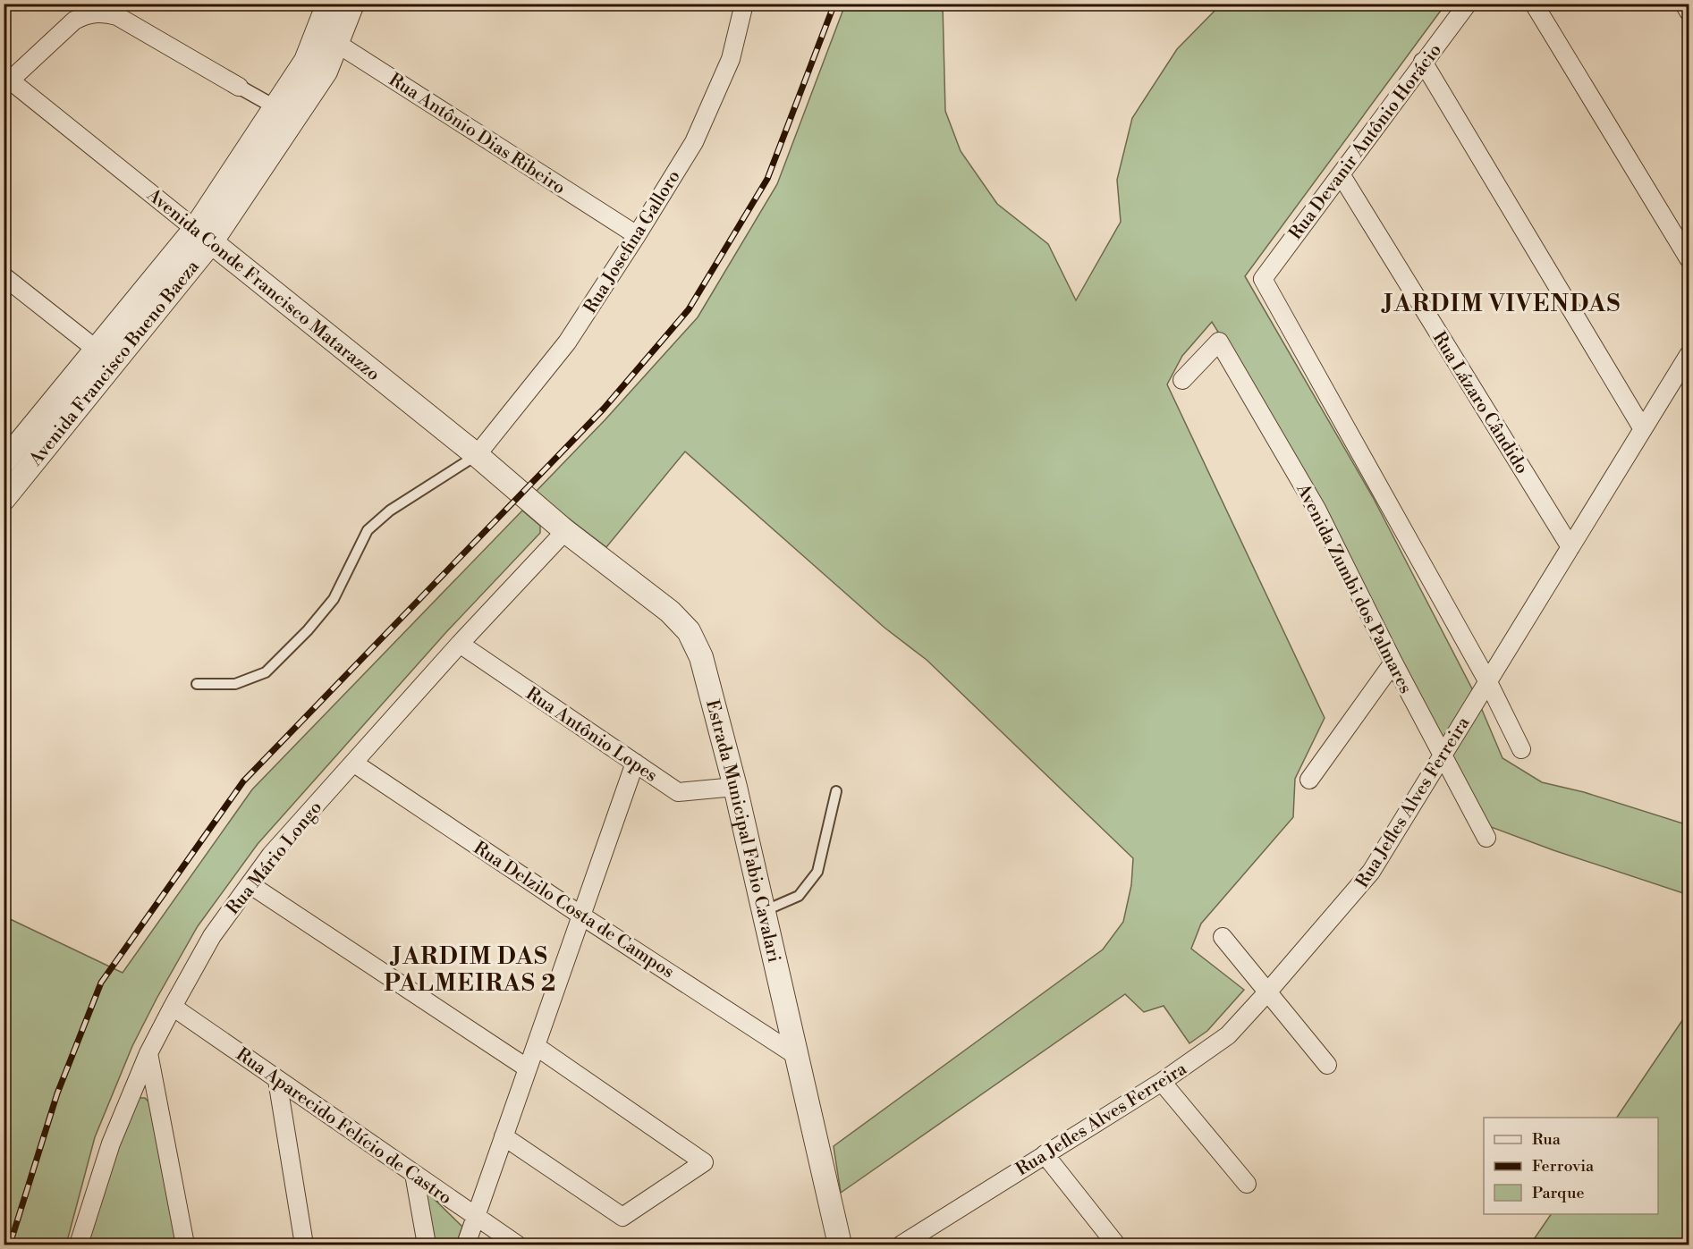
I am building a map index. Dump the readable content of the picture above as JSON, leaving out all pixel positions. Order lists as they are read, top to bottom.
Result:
{
  "streets": {
    "street": [
      "Rua Antônio Dias Ribeiro",
      "Rua Devanir Antônio Horácio",
      "Rua Josefina Galloro",
      "Avenida Conde Francisco Matarazzo",
      "Avenida Francisco Bueno Baeza",
      "Rua Lázaro Cândido",
      "Avenida Zumbi dos Palmares",
      "Rua Antônio Lopes",
      "Rua Jefles Alves Ferreira",
      "Estrada Municipal Fabio Cavalari",
      "Rua Mário Longo",
      "Rua Delzilo Costa de Campos",
      "Rua Aparecido Felício de Castro"
    ]
  },
  "crossings": [
    ["Rua Antônio Dias Ribeiro", "Rua Josefina Galloro"],
    ["Rua Antônio Dias Ribeiro", "Avenida Francisco Bueno Baeza"],
    ["Rua Devanir Antônio Horácio", "Rua Lázaro Cândido"],
    ["Rua Devanir Antônio Horácio", "Rua Jefles Alves Ferreira"],
    ["Rua Josefina Galloro", "Avenida Conde Francisco Matarazzo"],
    ["Avenida Conde Francisco Matarazzo", "Avenida Francisco Bueno Baeza"],
    ["Avenida Conde Francisco Matarazzo", "Estrada Municipal Fabio Cavalari"],
    ["Rua Lázaro Cândido", "Rua Jefles Alves Ferreira"],
    ["Avenida Zumbi dos Palmares", "Rua Jefles Alves Ferreira"],
    ["Rua Antônio Lopes", "Estrada Municipal Fabio Cavalari"],
    ["Rua Antônio Lopes", "Rua Mário Longo"],
    ["Estrada Municipal Fabio Cavalari", "Rua Mário Longo"],
    ["Estrada Municipal Fabio Cavalari", "Rua Delzilo Costa de Campos"],
    ["Rua Mário Longo", "Rua Delzilo Costa de Campos"],
    ["Rua Mário Longo", "Rua Aparecido Felício de Castro"]
  ],
  "districts": ["JARDIM VIVENDAS", "JARDIM DAS PALMEIRAS 2"],
  "legend": ["Rua", "Ferrovia", "Parque"]
}
